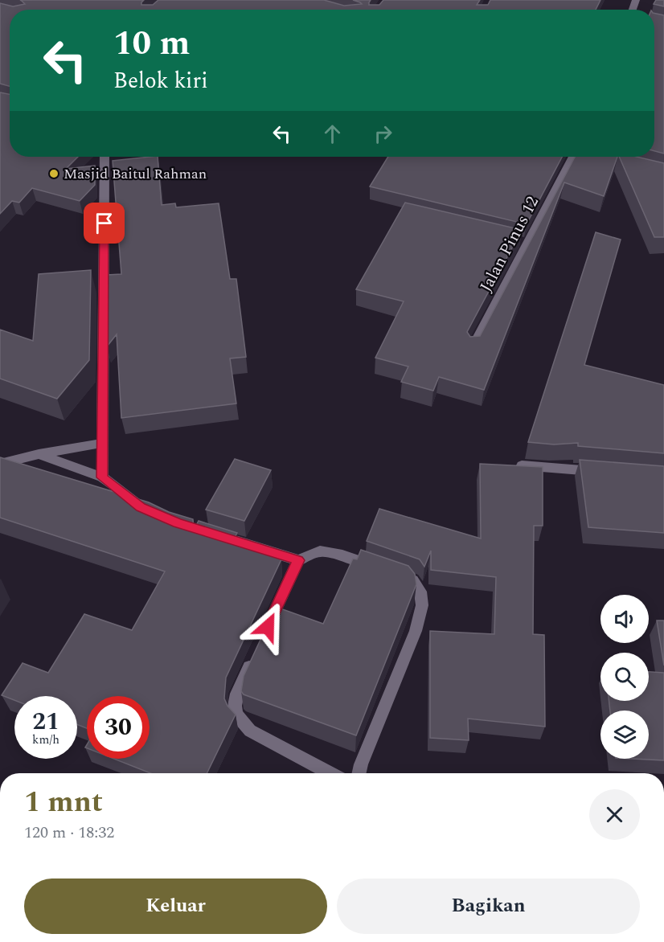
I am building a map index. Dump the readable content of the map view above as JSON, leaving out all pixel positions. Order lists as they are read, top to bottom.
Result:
{
  "streets": {
    "street": ["Jalan Pinus 12"]
  },
  "places": ["Masjid Baitul Rahman"],
  "page": {
    "turn": ["10 m", "Belok kiri"],
    "speed": "21 km/h",
    "limit": "30",
    "heading": ["1 mnt", "120 m · 18:32"],
    "buttons": ["Keluar", "Bagikan"]
  }
}
